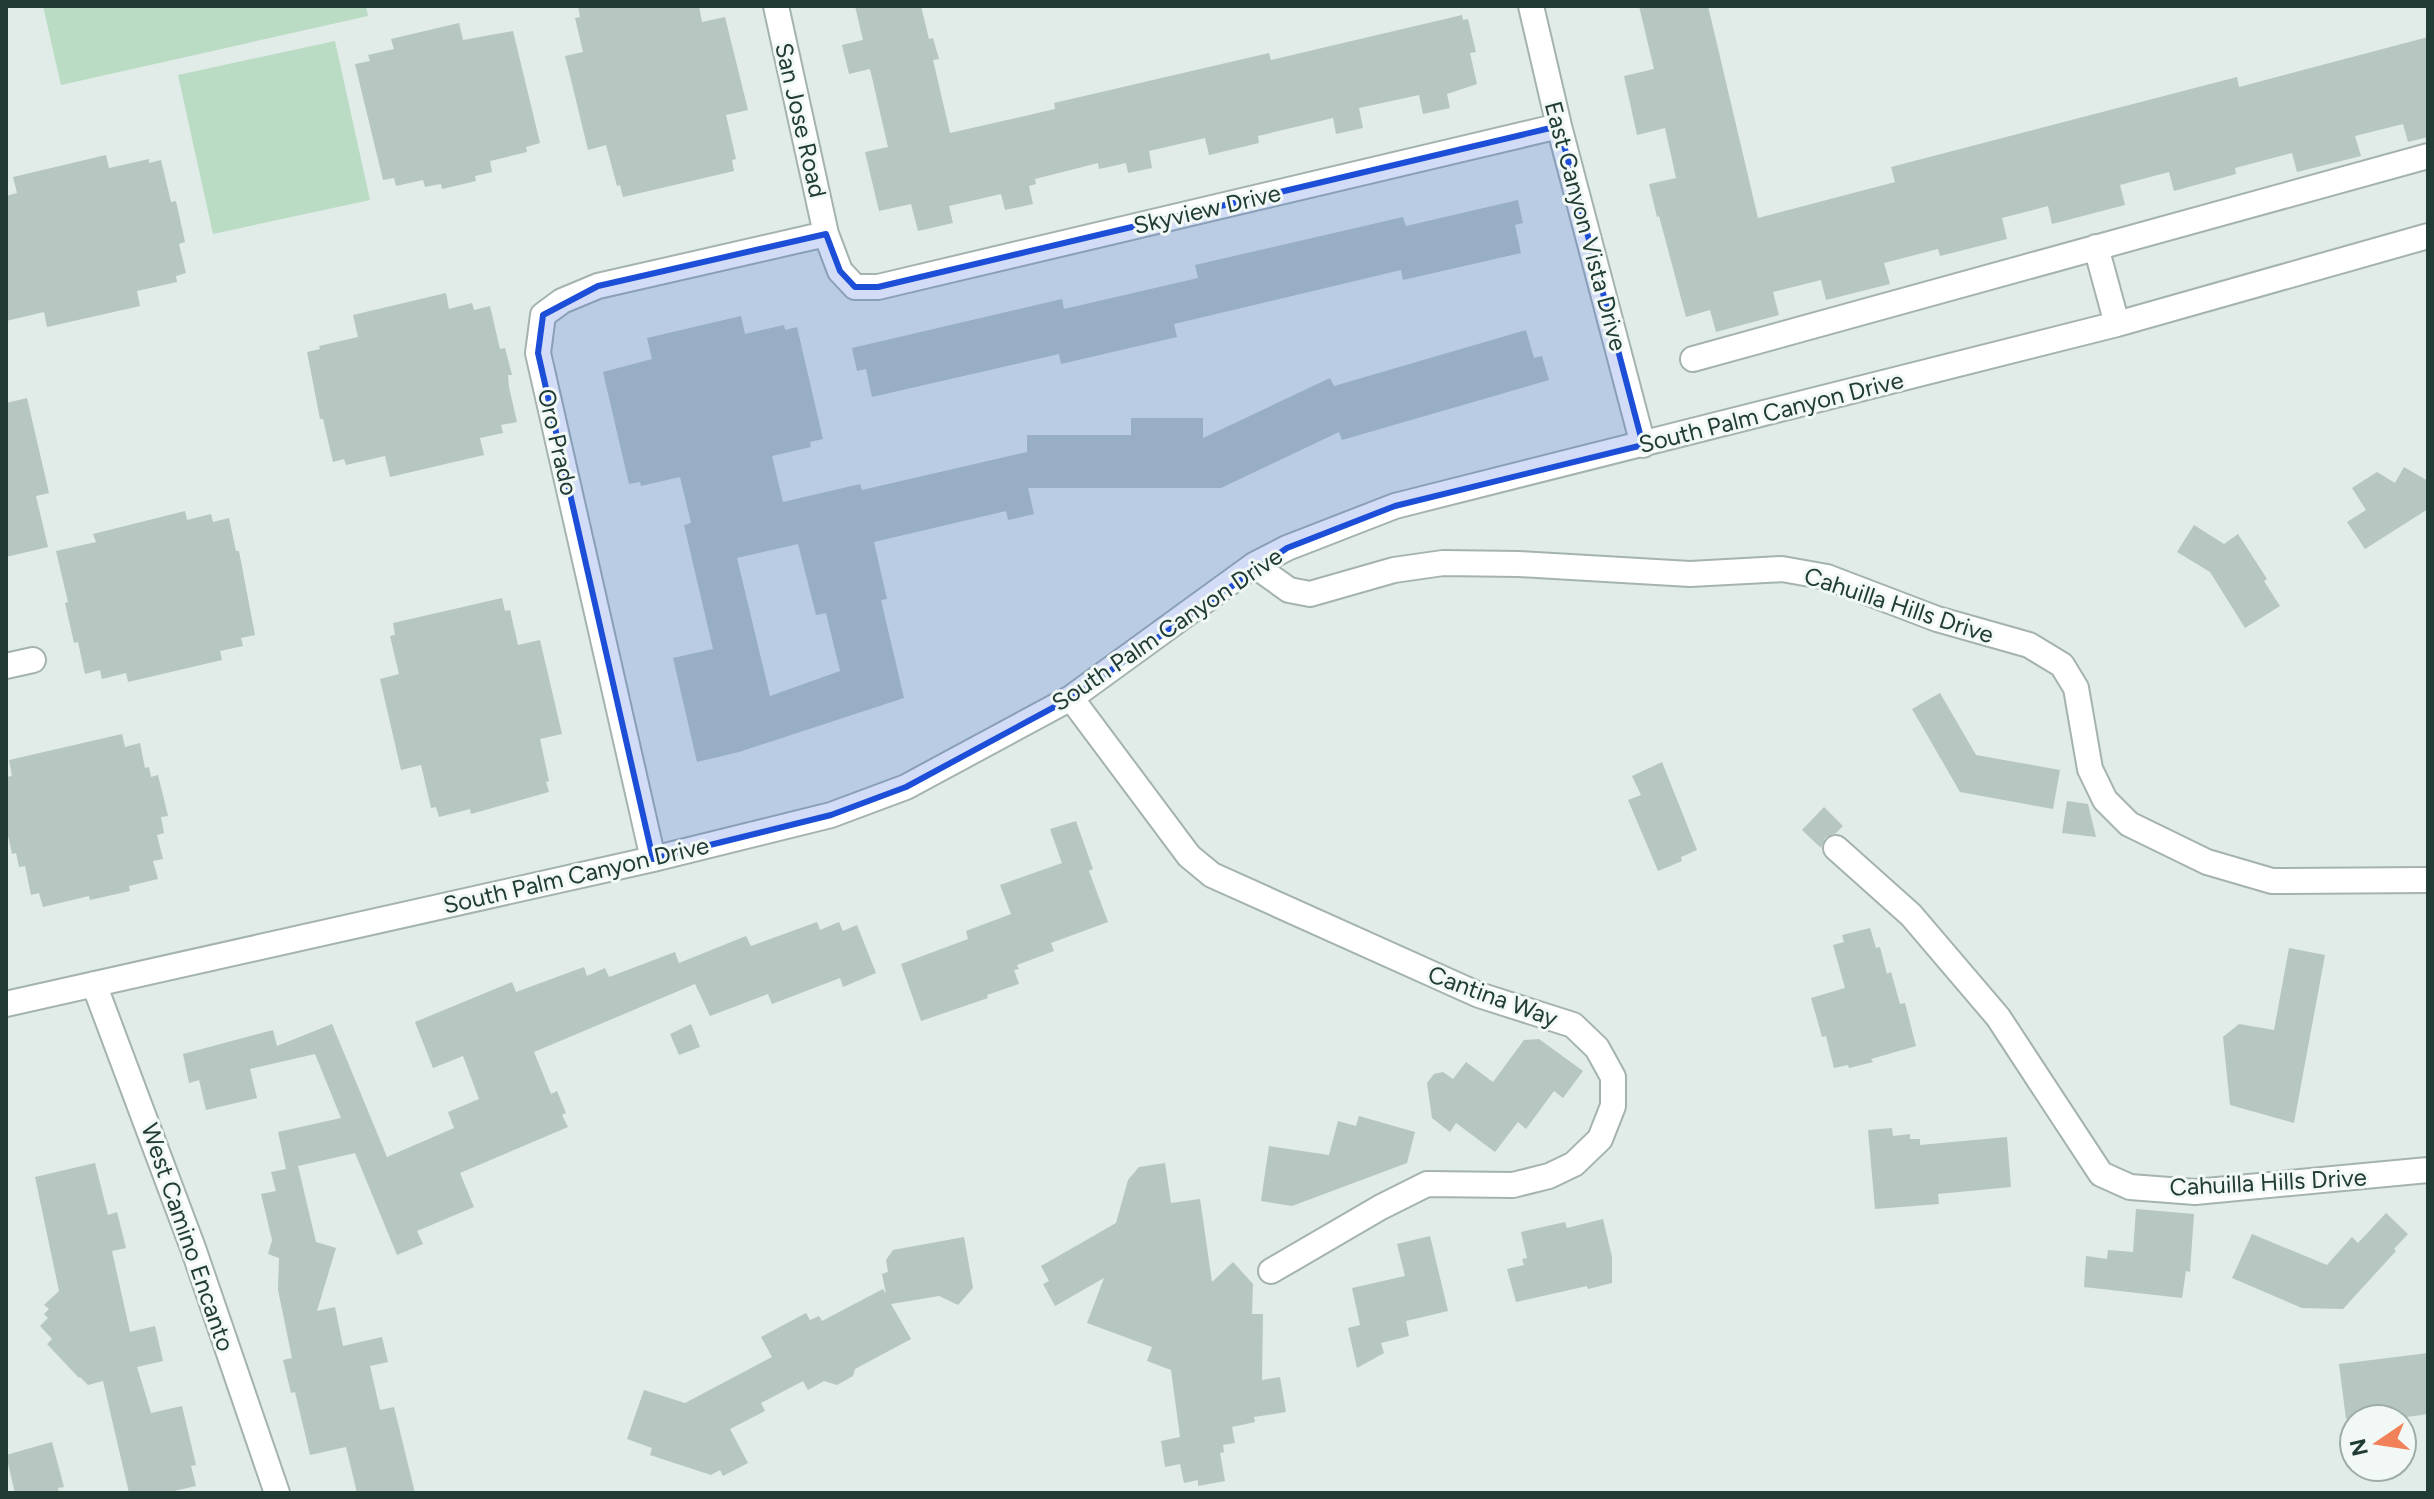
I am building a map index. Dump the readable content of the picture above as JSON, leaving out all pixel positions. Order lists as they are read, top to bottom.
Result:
{
  "streets": {
    "street": [
      "San Jose Road",
      "Skyview Drive",
      "East Canyon Vista Drive",
      "South Palm Canyon Drive",
      "Oro Prado",
      "Cahuilla Hills Drive",
      "Cantina Way",
      "West Camino Encanto"
    ]
  },
  "crossings": [
    ["San Jose Road", "Skyview Drive"],
    ["San Jose Road", "Oro Prado"],
    ["Skyview Drive", "East Canyon Vista Drive"],
    ["East Canyon Vista Drive", "South Palm Canyon Drive"],
    ["South Palm Canyon Drive", "Oro Prado"],
    ["South Palm Canyon Drive", "Cahuilla Hills Drive"],
    ["South Palm Canyon Drive", "Cantina Way"],
    ["South Palm Canyon Drive", "West Camino Encanto"]
  ],
  "north": "left"
}
